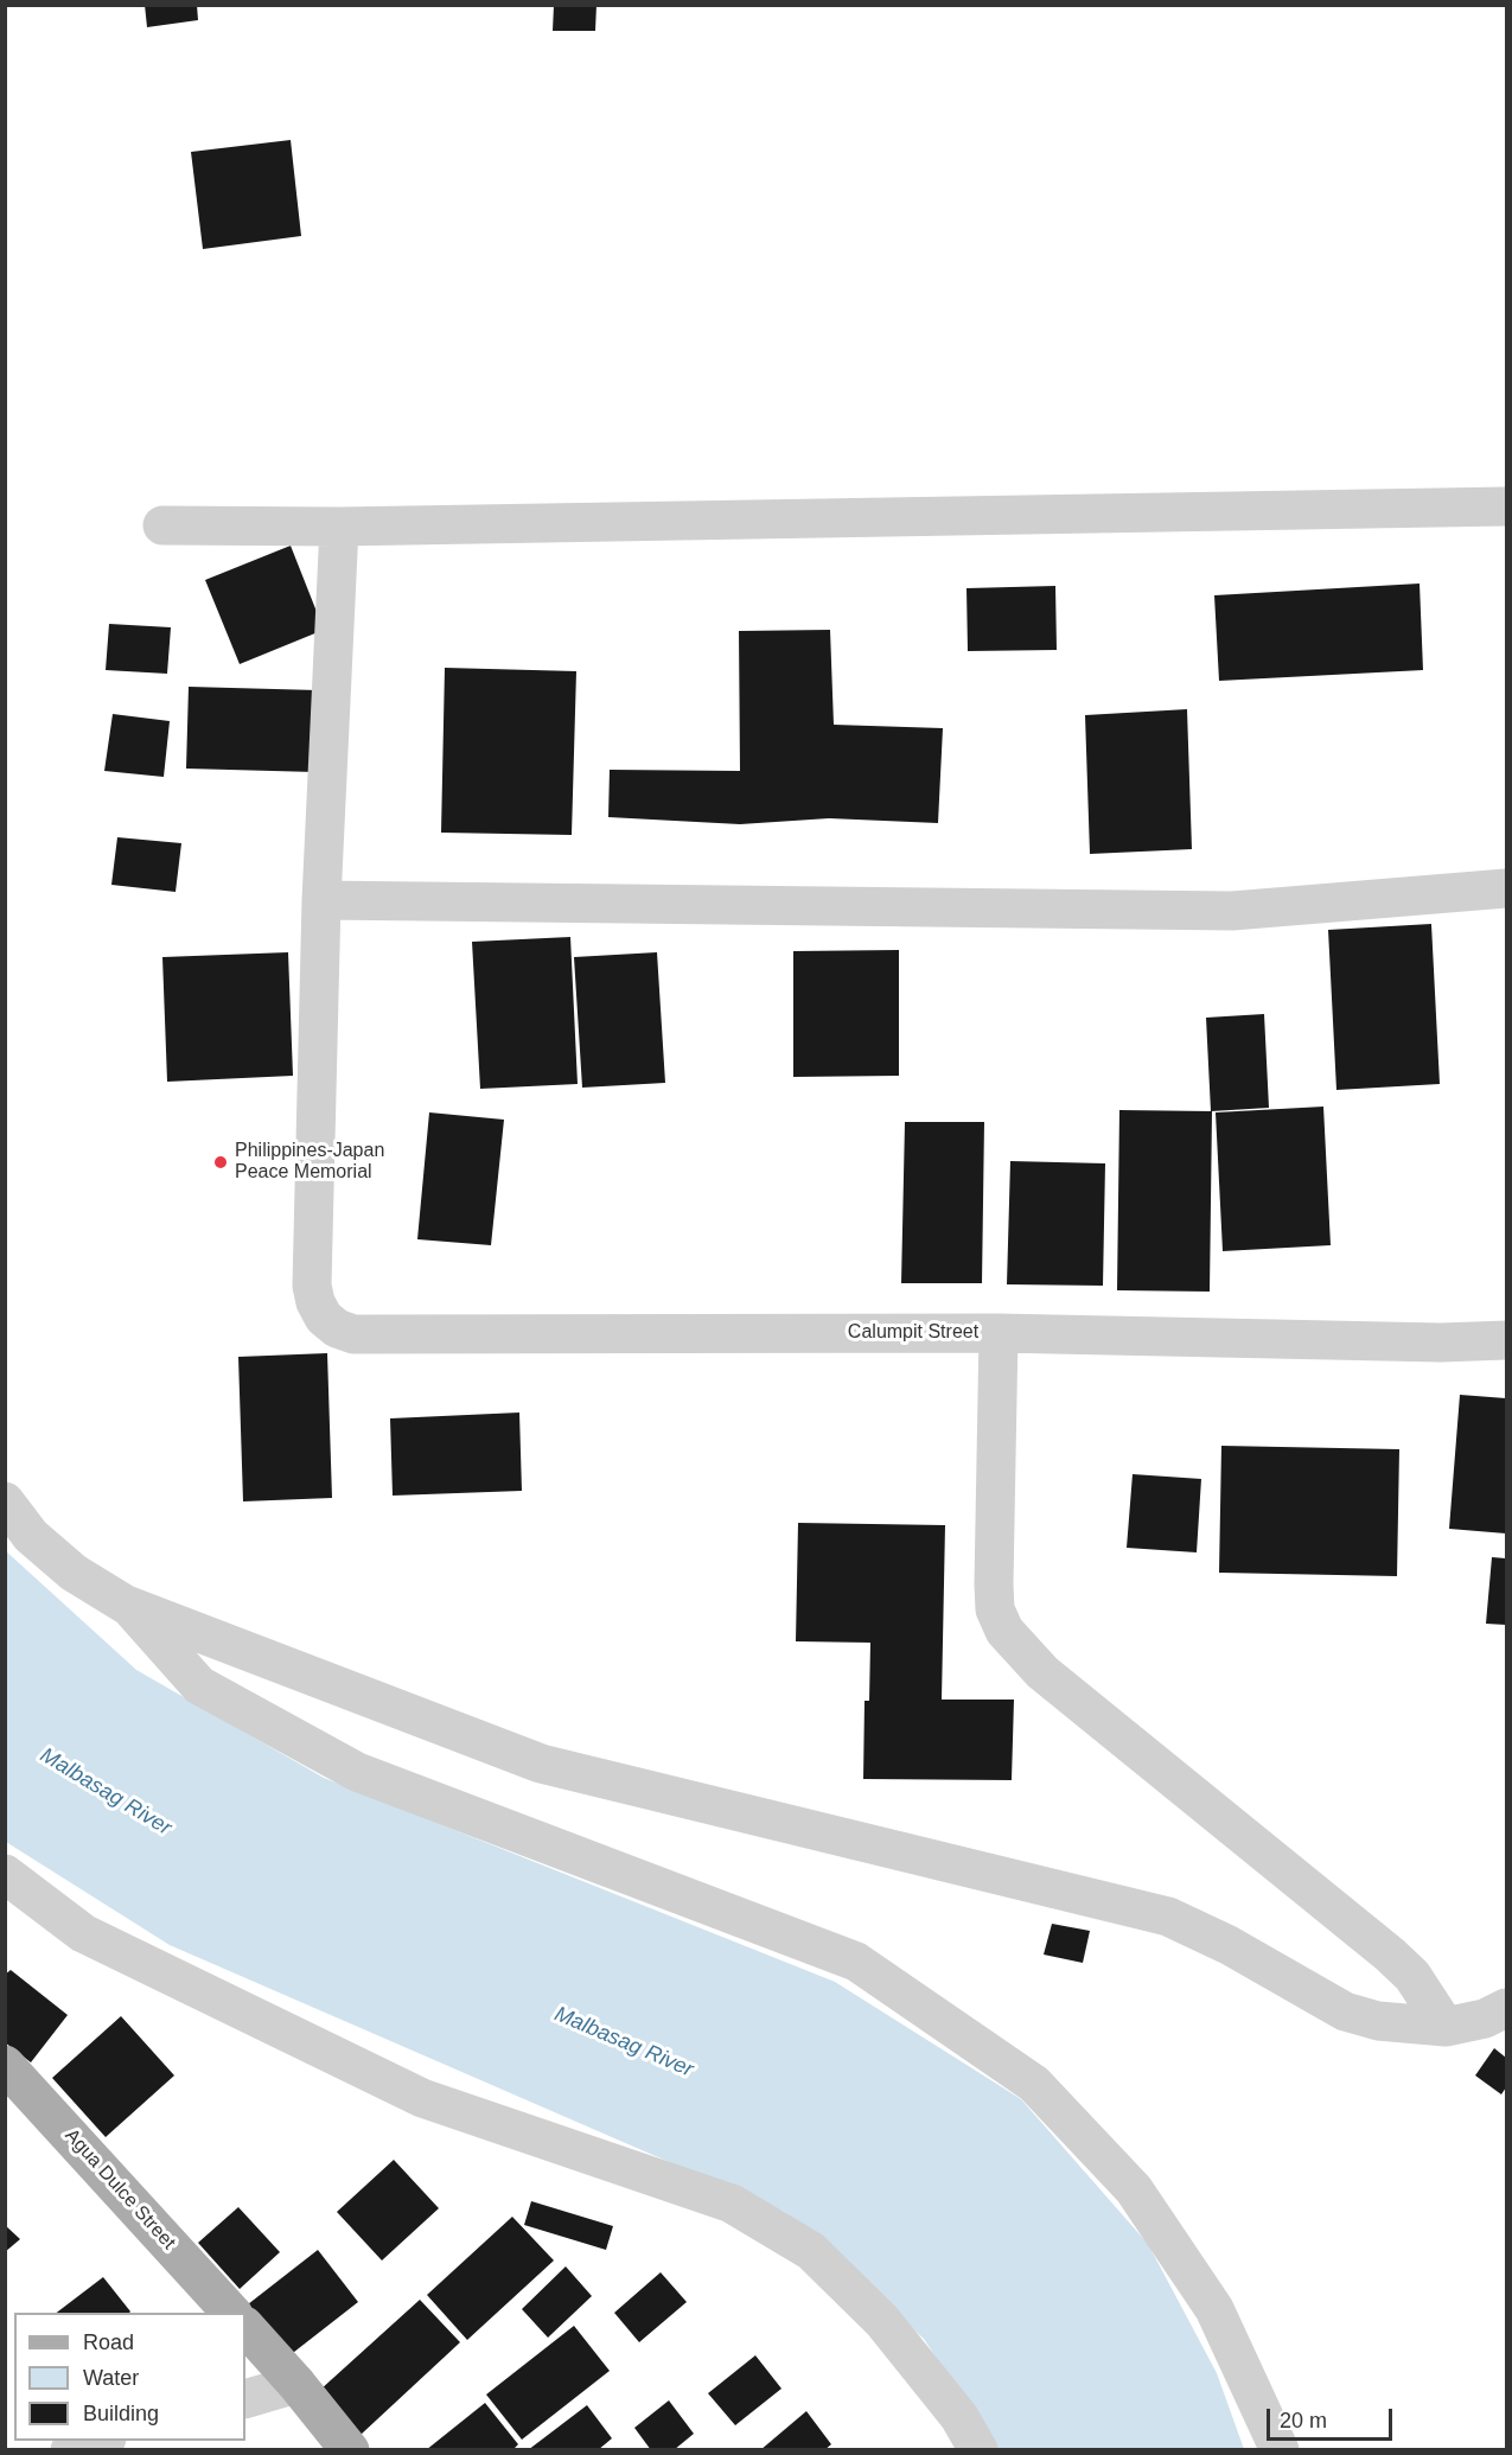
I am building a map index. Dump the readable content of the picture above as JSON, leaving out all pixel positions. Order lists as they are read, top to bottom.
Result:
{
  "streets": {
    "main road": ["Agua Dulce Street"],
    "street": ["Calumpit Street"]
  },
  "water": ["Malbasag River"],
  "places": ["Philippines-Japan Peace Memorial"],
  "legend": ["Road", "Water", "Building"],
  "scale_bar": "20 m"
}
